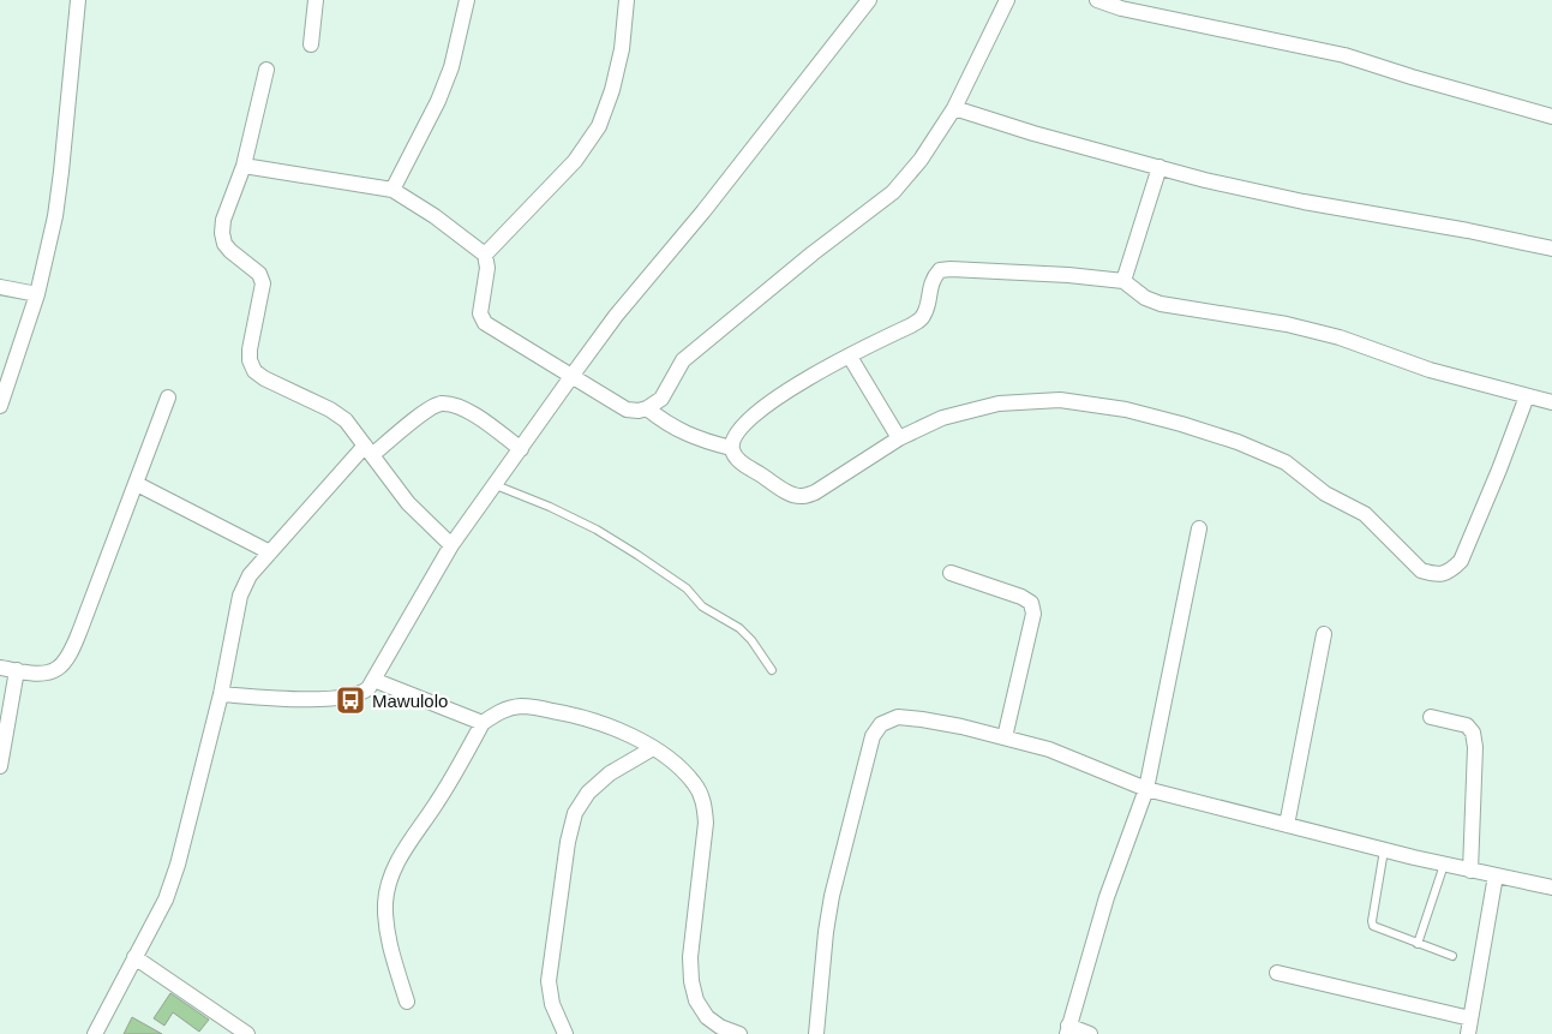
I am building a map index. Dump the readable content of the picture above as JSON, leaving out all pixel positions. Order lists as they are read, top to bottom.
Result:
{
  "places": {
    "bus stop": ["Mawulolo"]
  }
}
